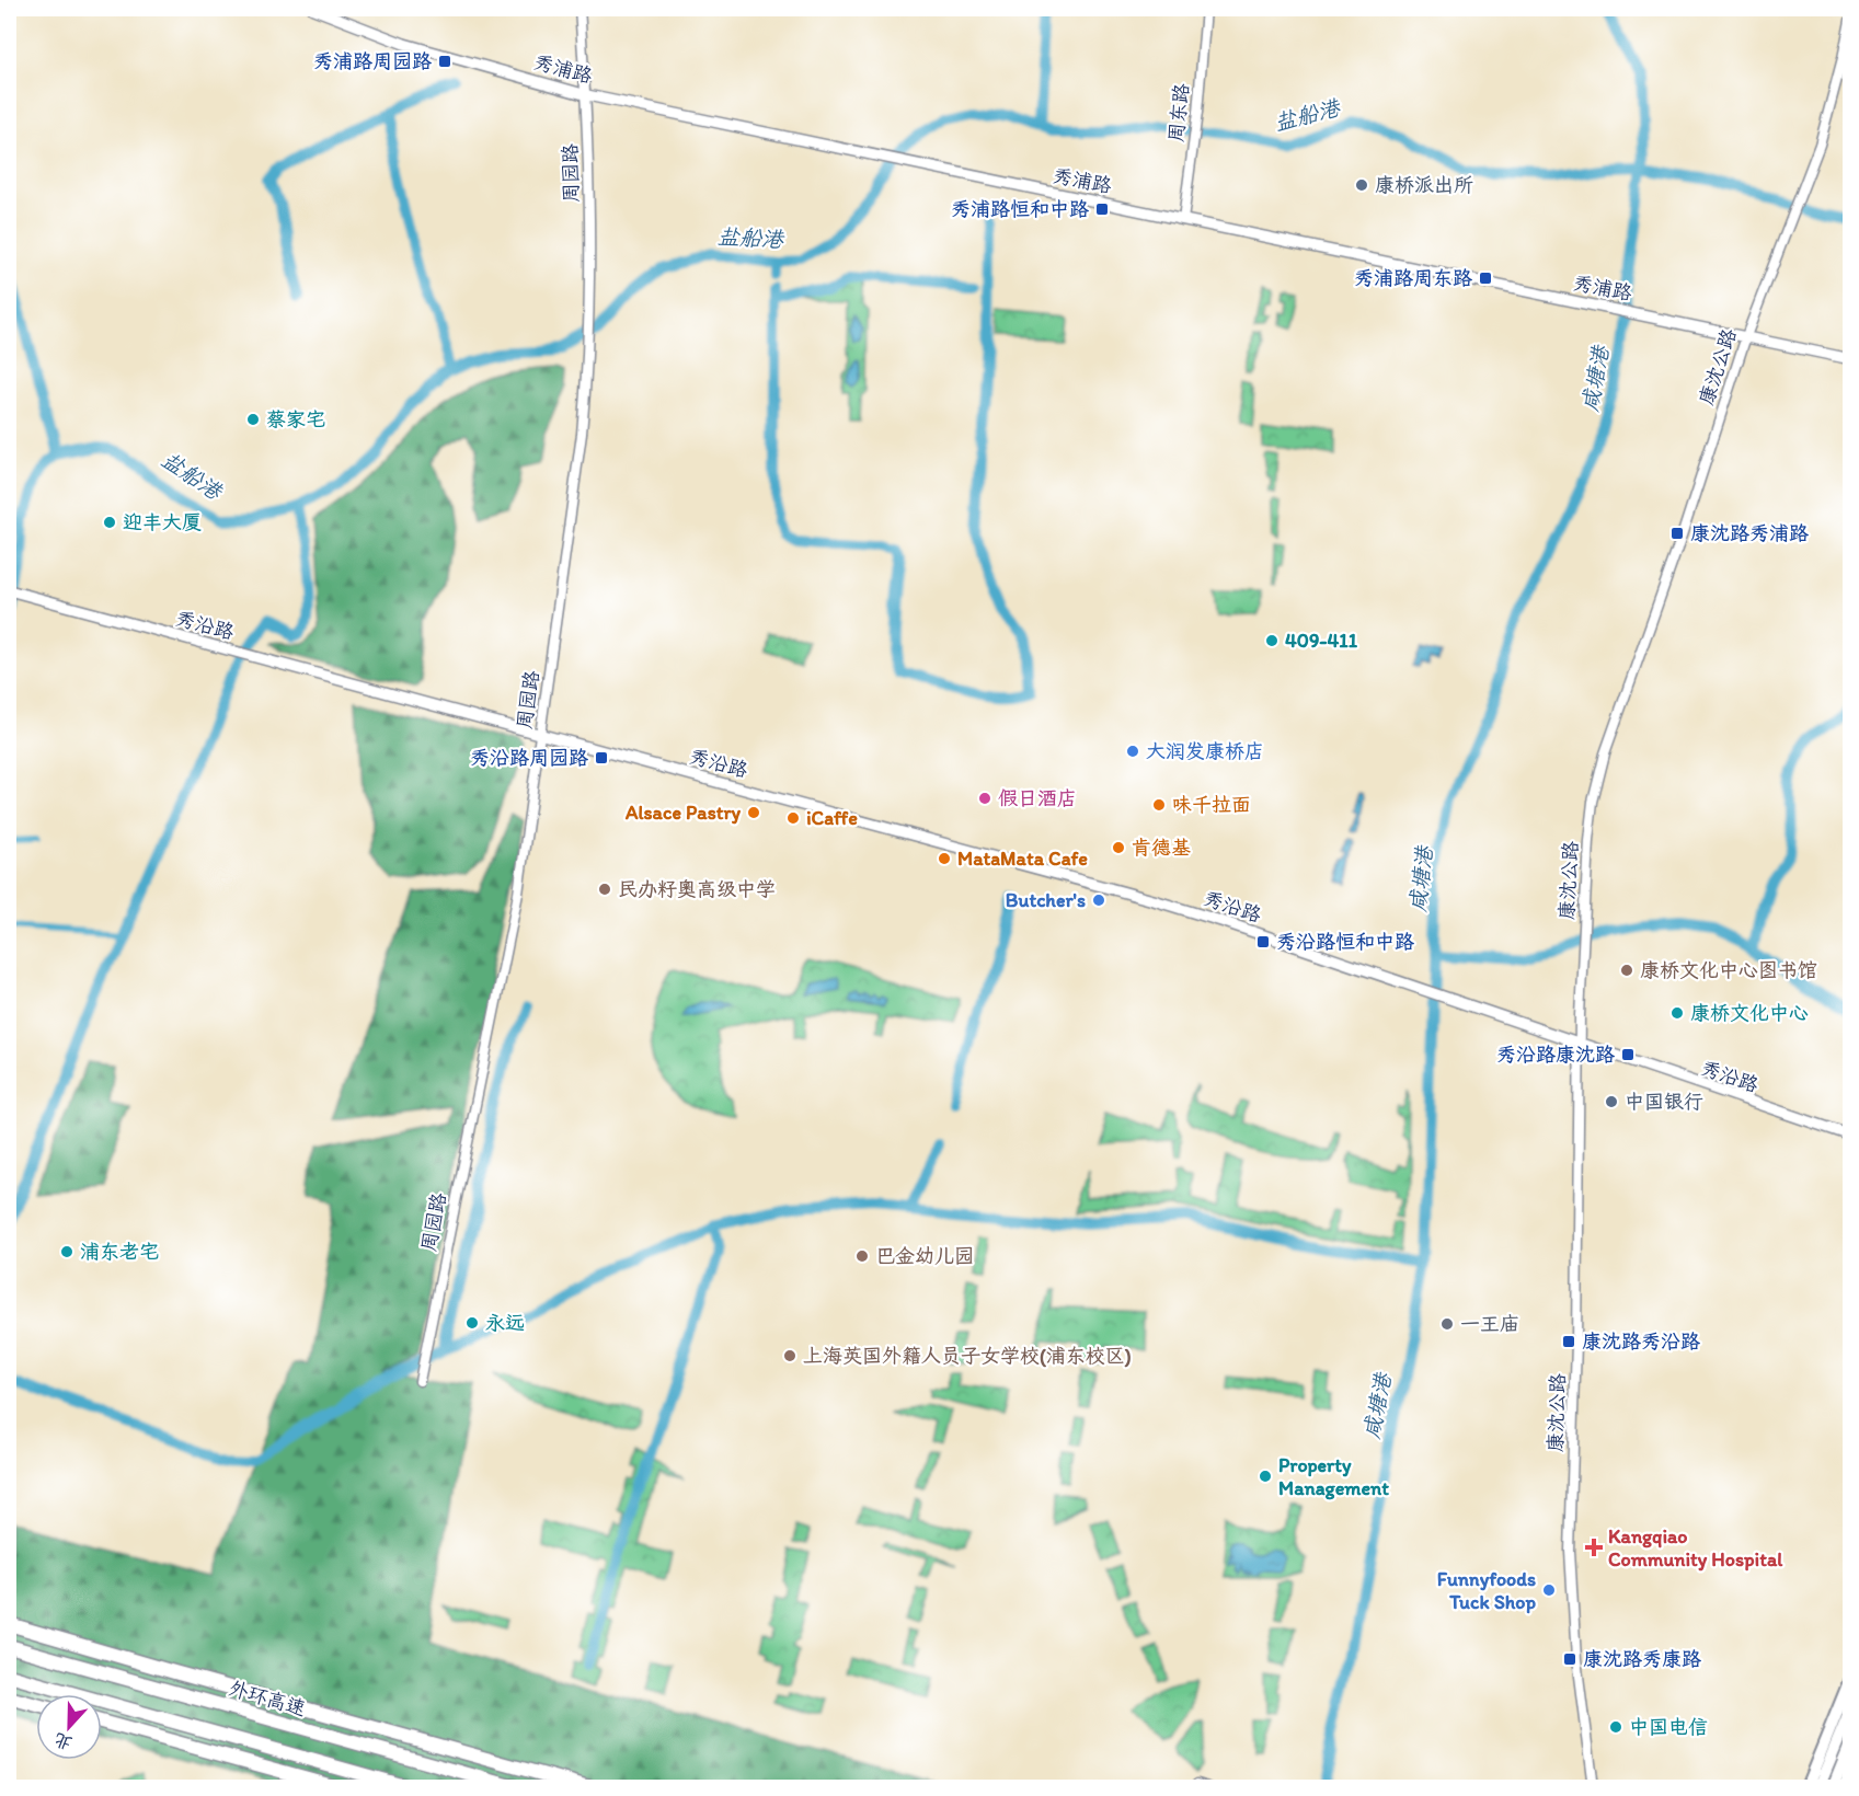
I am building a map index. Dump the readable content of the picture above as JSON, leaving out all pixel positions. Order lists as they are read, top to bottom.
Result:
{
  "streets": {
    "highway": ["外环高速"],
    "main road": ["秀浦路", "秀沿路"],
    "street": ["周东路", "周园路", "康沈公路"]
  },
  "crossings": [
    ["秀浦路", "周东路"],
    ["秀浦路", "周园路"],
    ["秀浦路", "康沈公路"],
    ["周园路", "秀沿路"],
    ["康沈公路", "秀沿路"]
  ],
  "water": ["盐船港", "咸塘港"],
  "places": {
    "transit": [
      "秀浦路周园路",
      "秀浦路恒和中路",
      "秀浦路周东路",
      "康沈路秀浦路",
      "秀沿路周园路",
      "秀沿路恒和中路",
      "秀沿路康沈路",
      "康沈路秀沿路",
      "康沈路秀康路"
    ],
    "other": [
      "康桥派出所",
      "蔡家宅",
      "迎丰大厦",
      "409-411",
      "大润发康桥店",
      "假日酒店",
      "味千拉面",
      "Alsace Pastry",
      "iCaffe",
      "肯德基",
      "MataMata Cafe",
      "民办籽奥高级中学",
      "Butcher's",
      "康桥文化中心图书馆",
      "康桥文化中心",
      "中国银行",
      "浦东老宅",
      "巴金幼儿园",
      "永远",
      "一王庙",
      "上海英国外籍人员子女学校(浦东校区)",
      "Property Management",
      "Funnyfoods Tuck Shop",
      "中国电信"
    ],
    "health": ["Kangqiao Community Hospital"]
  },
  "north": "bottom"
}
